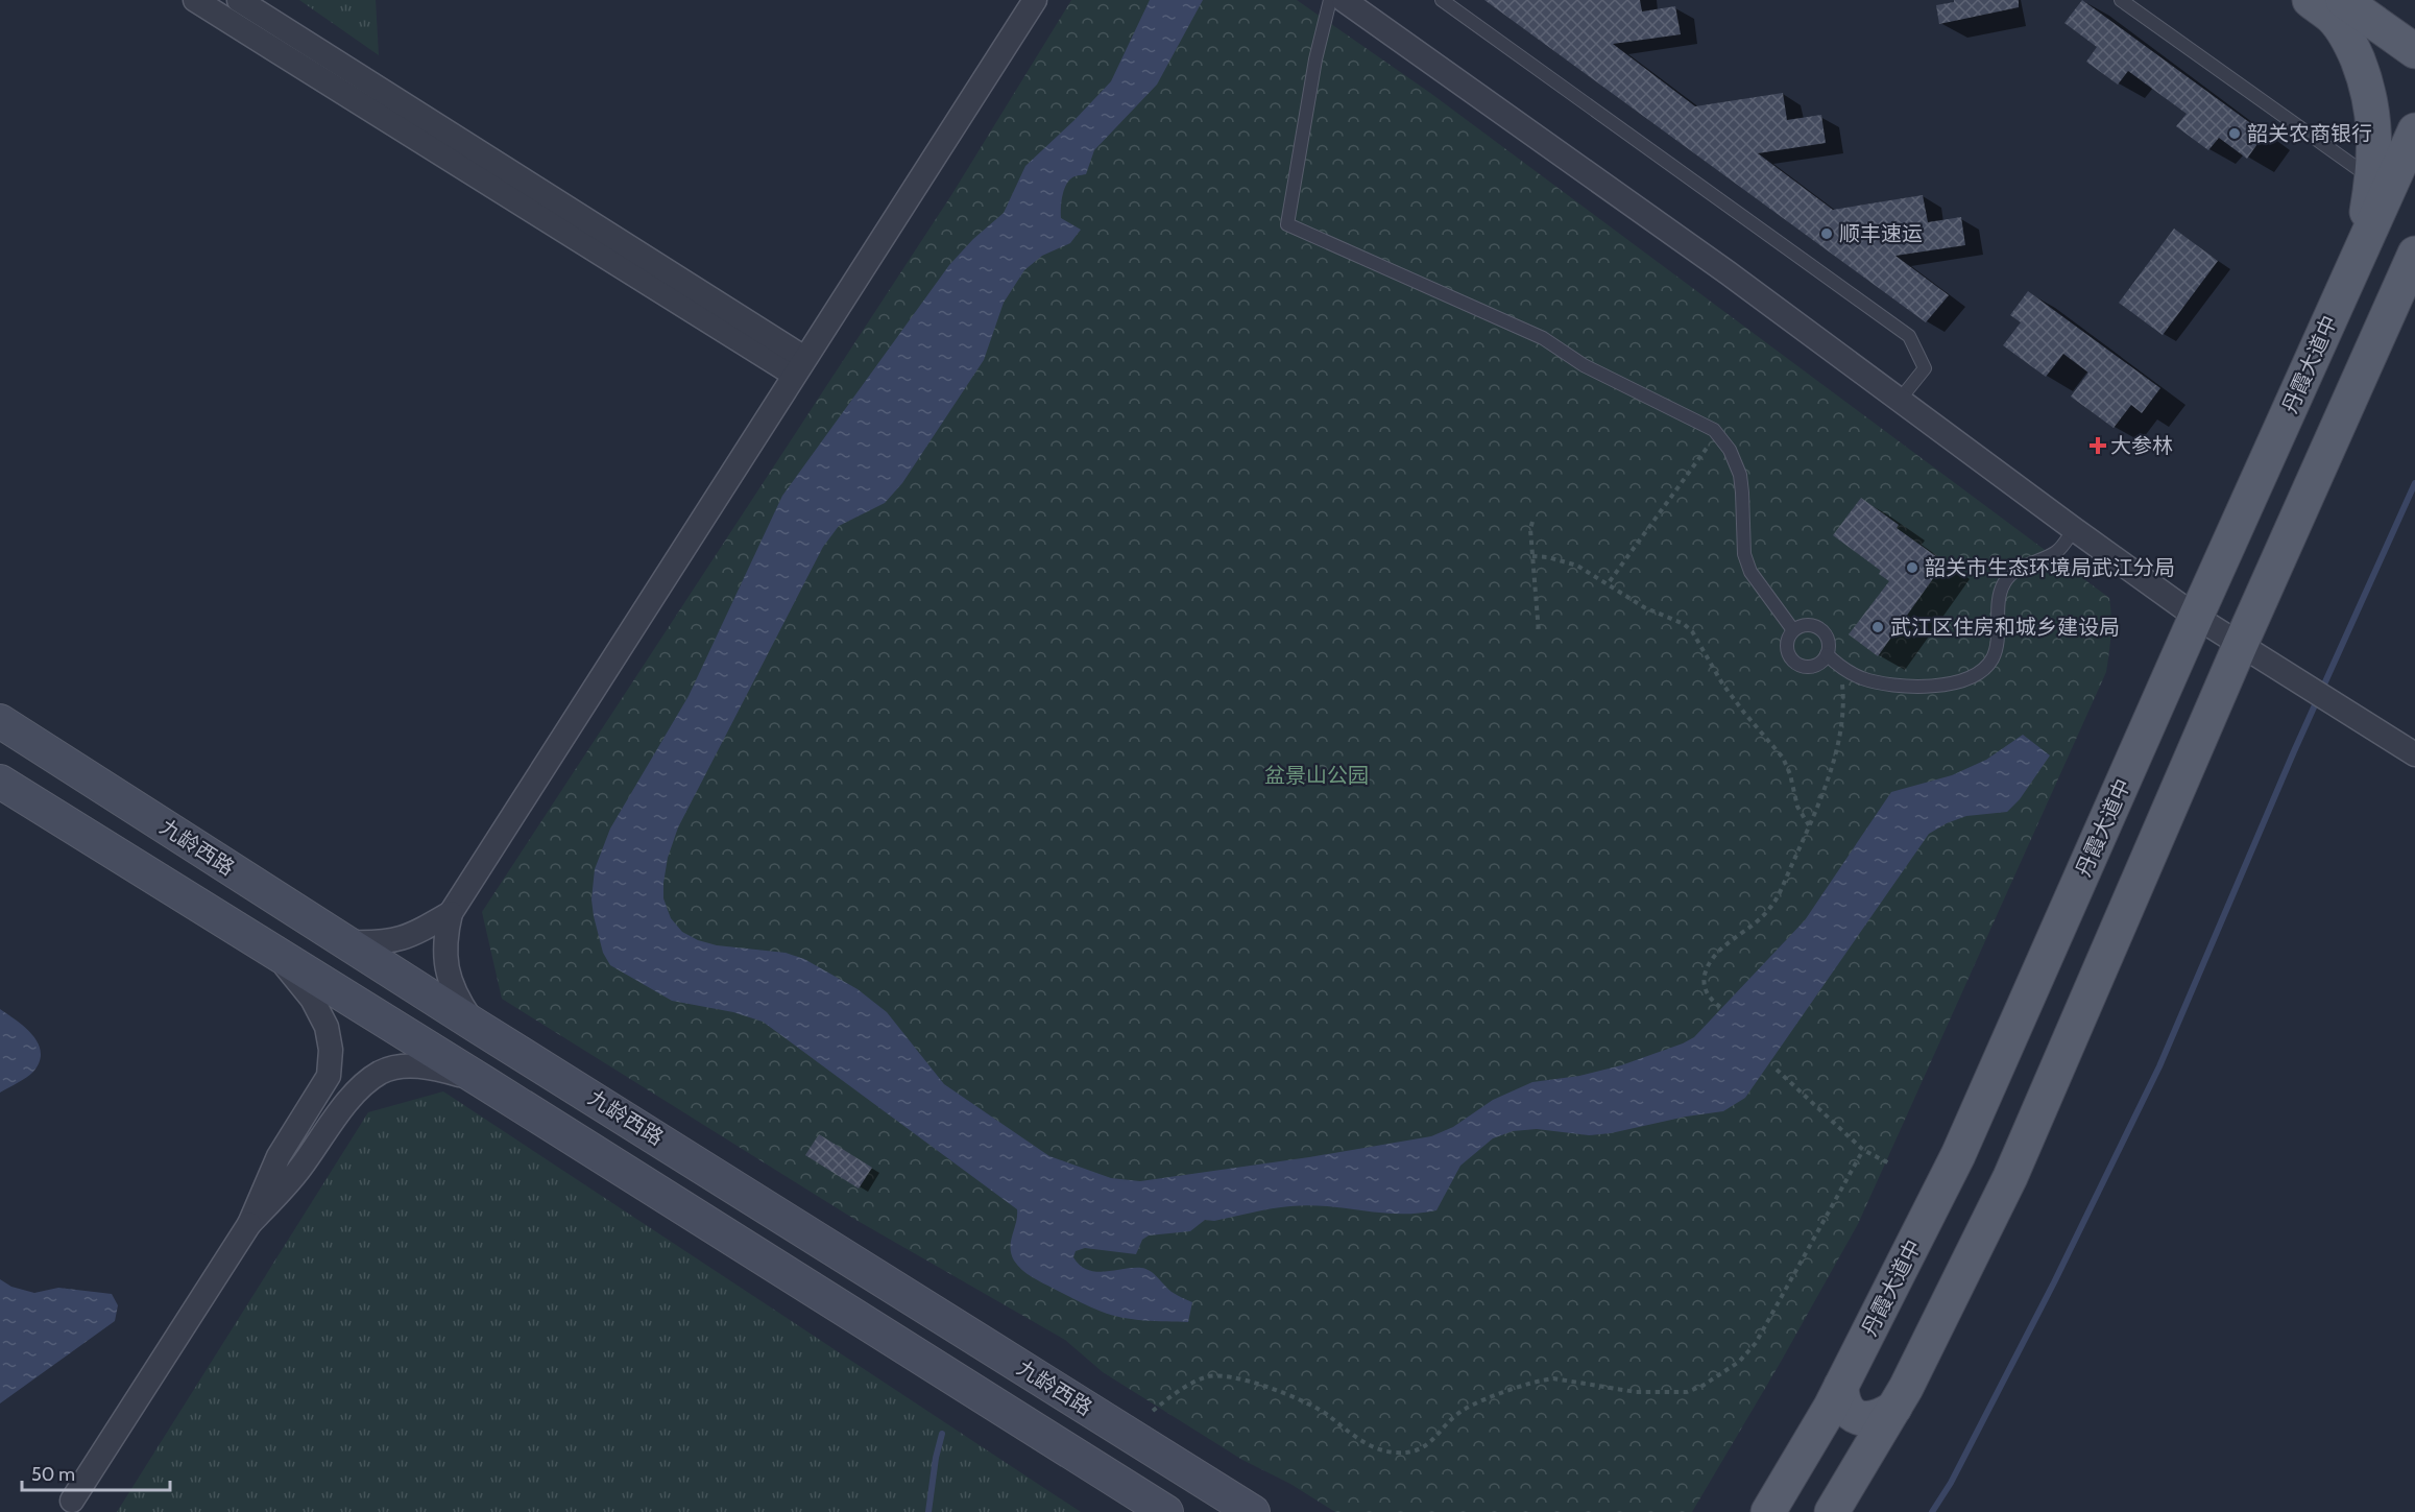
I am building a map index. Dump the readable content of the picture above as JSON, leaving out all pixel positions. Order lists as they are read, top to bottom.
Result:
{
  "streets": {
    "main road": ["丹霞大道中", "九龄西路"]
  },
  "parks": ["盆景山公园"],
  "places": {
    "other": [
      "韶关农商银行",
      "顺丰速运",
      "韶关市生态环境局武江分局",
      "武江区住房和城乡建设局"
    ],
    "health": ["大参林"]
  },
  "scale_bar": "50 m"
}
